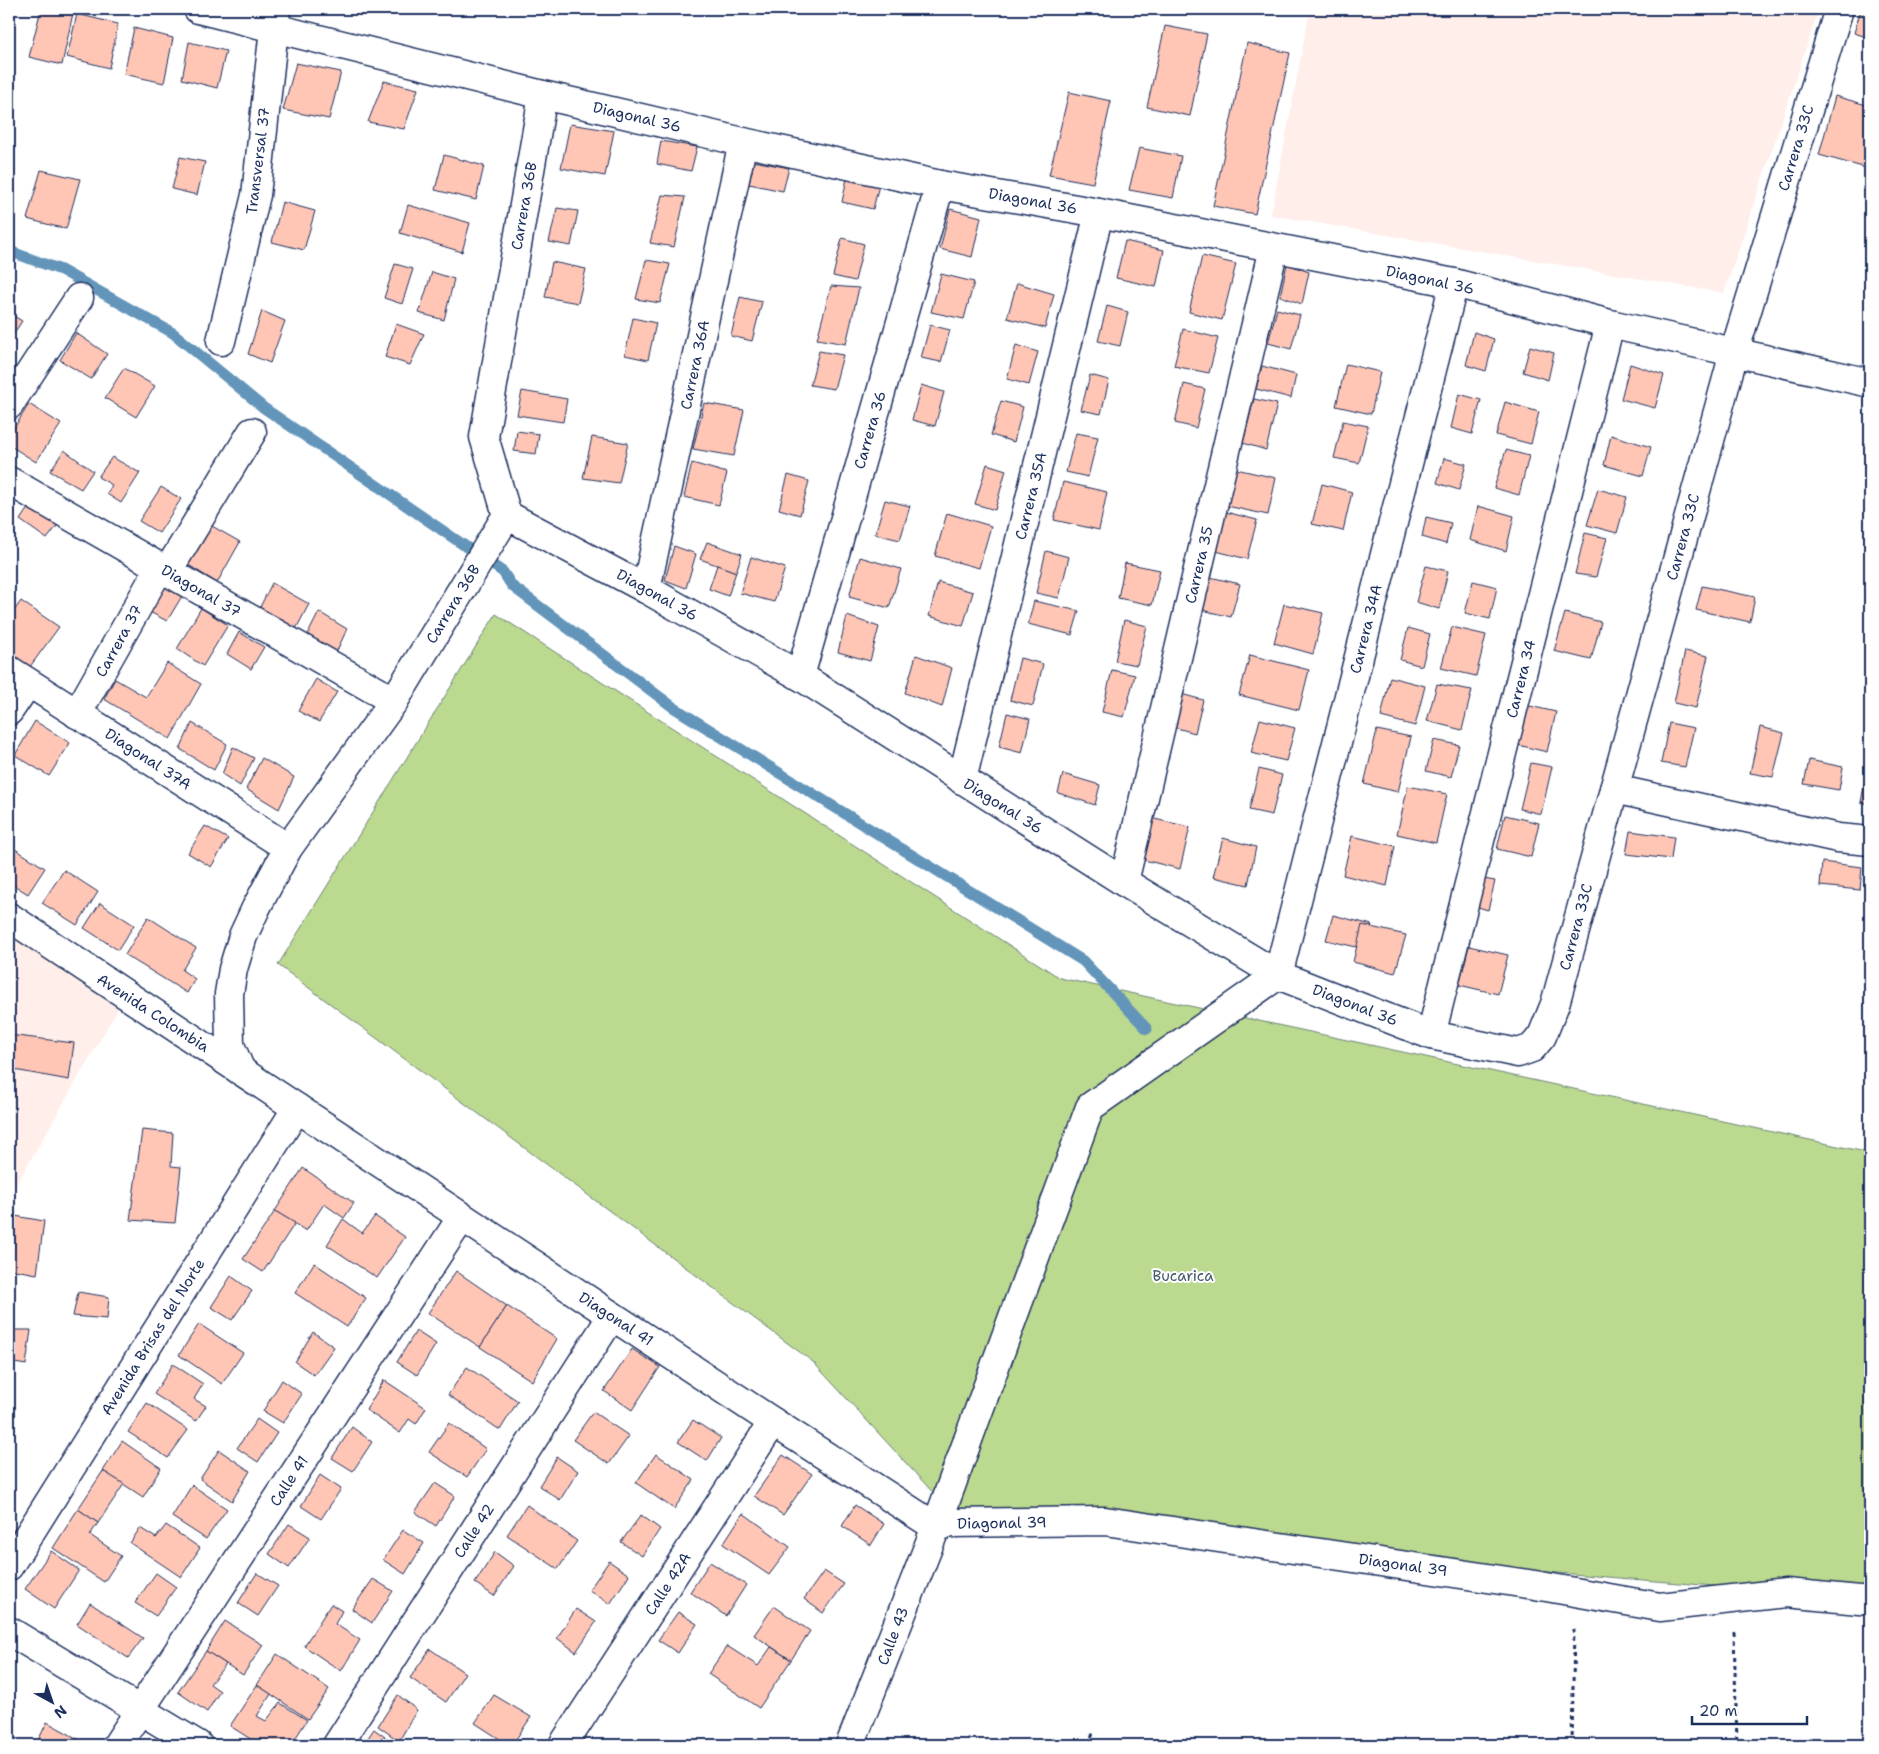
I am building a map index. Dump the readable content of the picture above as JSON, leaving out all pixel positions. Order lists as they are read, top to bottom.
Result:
{
  "streets": {
    "street": [
      "Diagonal 36",
      "Carrera 33C",
      "Transversal 37",
      "Carrera 36B",
      "Carrera 36A",
      "Carrera 36",
      "Carrera 35A",
      "Carrera 35",
      "Diagonal 37",
      "Carrera 34A",
      "Carrera 37",
      "Carrera 34",
      "Diagonal 37A",
      "Avenida Colombia",
      "Diagonal 41",
      "Avenida Brisas del Norte",
      "Calle 41",
      "Diagonal 39",
      "Calle 42",
      "Calle 42A",
      "Calle 43"
    ]
  },
  "crossings": [
    ["Diagonal 36", "Carrera 33C"],
    ["Diagonal 36", "Transversal 37"],
    ["Diagonal 36", "Carrera 36B"],
    ["Diagonal 36", "Carrera 36A"],
    ["Diagonal 36", "Carrera 36"],
    ["Diagonal 36", "Carrera 35A"],
    ["Diagonal 36", "Carrera 35"],
    ["Diagonal 36", "Carrera 34A"],
    ["Diagonal 36", "Carrera 34"],
    ["Diagonal 36", "Calle 43"],
    ["Carrera 36B", "Diagonal 37"],
    ["Carrera 36B", "Diagonal 37A"],
    ["Carrera 36B", "Avenida Colombia"],
    ["Diagonal 37", "Carrera 37"],
    ["Carrera 34A", "Calle 43"],
    ["Carrera 37", "Diagonal 37A"],
    ["Avenida Colombia", "Diagonal 41"],
    ["Avenida Colombia", "Avenida Brisas del Norte"],
    ["Diagonal 41", "Avenida Brisas del Norte"],
    ["Diagonal 41", "Calle 41"],
    ["Diagonal 41", "Diagonal 39"],
    ["Diagonal 41", "Calle 42"],
    ["Diagonal 41", "Calle 42A"],
    ["Diagonal 41", "Calle 43"],
    ["Diagonal 39", "Calle 43"]
  ],
  "parks": ["Bucarica"],
  "scale_bar": "20 m",
  "north": "bottom right"
}
